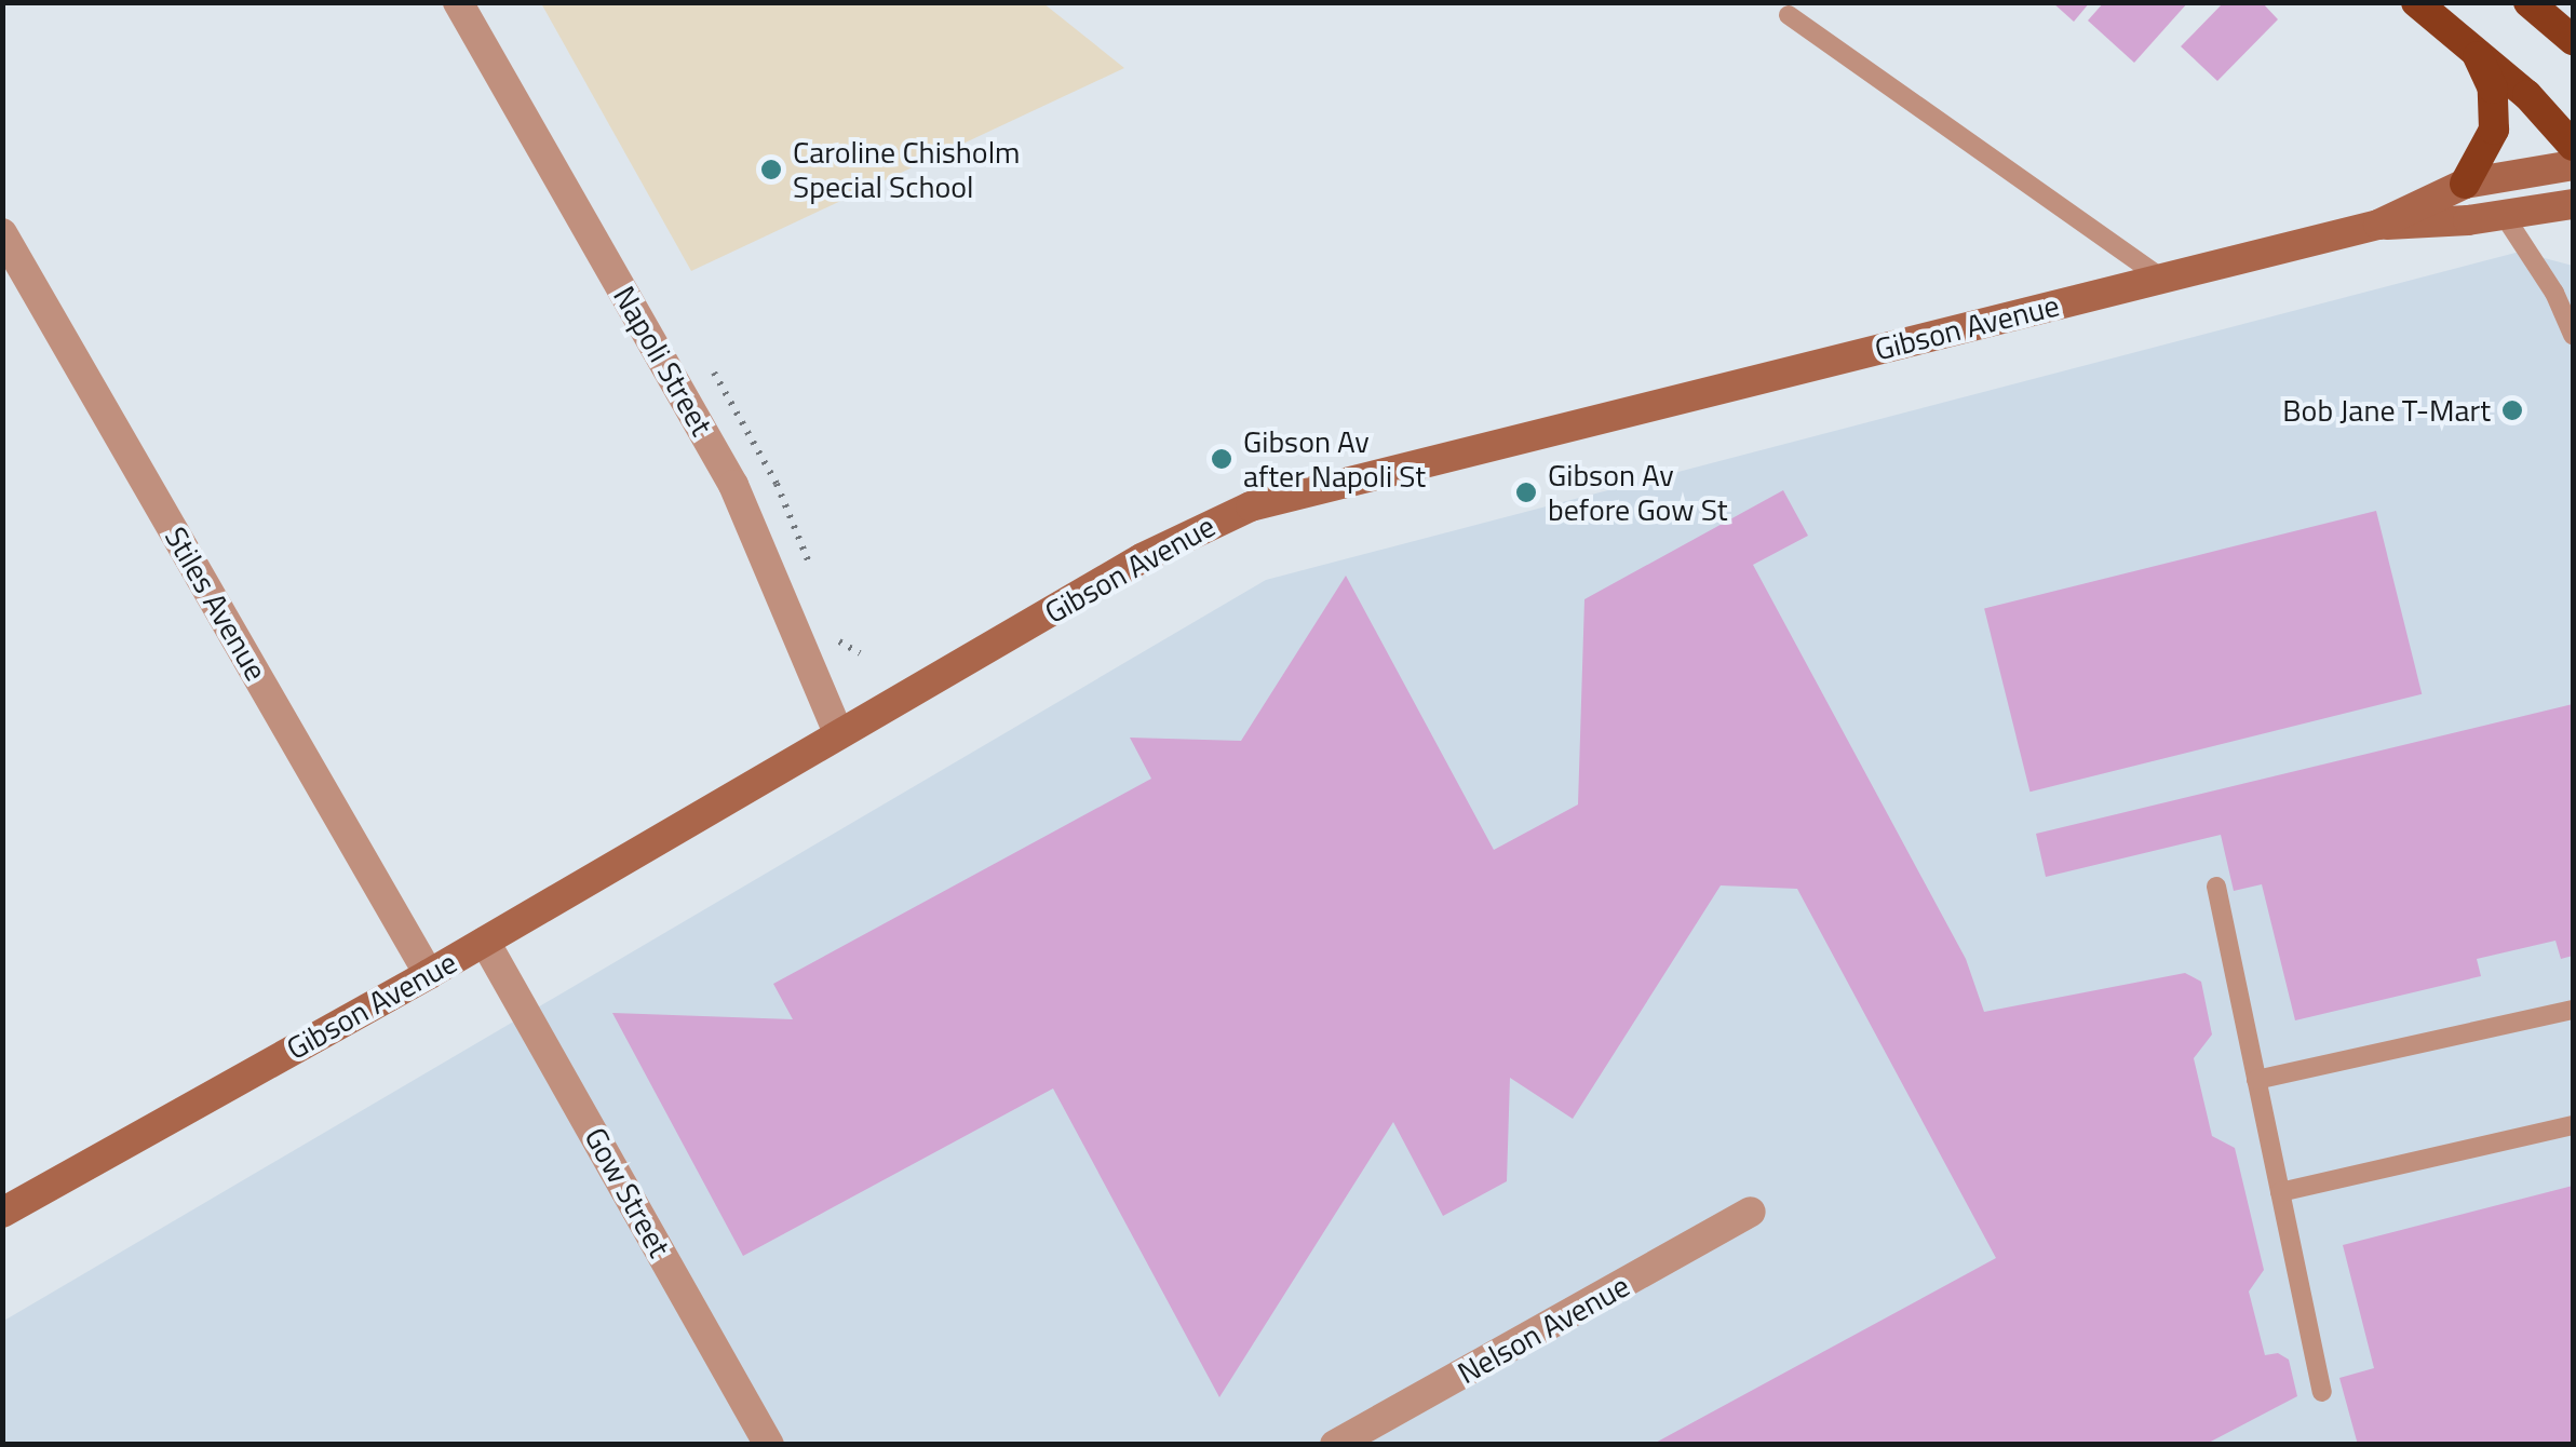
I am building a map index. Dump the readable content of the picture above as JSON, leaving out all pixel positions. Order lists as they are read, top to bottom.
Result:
{
  "streets": {
    "main road": ["Gibson Avenue"],
    "street": [
      "Napoli Street",
      "Stiles Avenue",
      "Gow Street",
      "Nelson Avenue"
    ]
  },
  "crossings": [
    ["Gibson Avenue", "Napoli Street"],
    ["Gibson Avenue", "Stiles Avenue"],
    ["Gibson Avenue", "Gow Street"]
  ],
  "places": [
    "Caroline Chisholm Special School",
    "Bob Jane T-Mart",
    "Gibson Av after Napoli St",
    "Gibson Av before Gow St"
  ]
}
